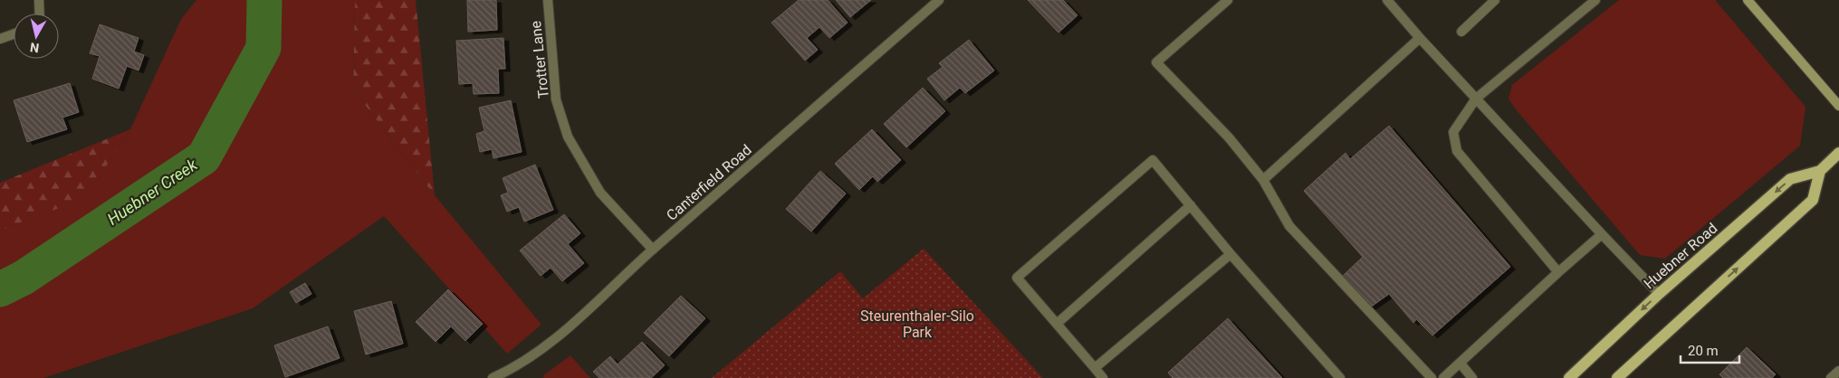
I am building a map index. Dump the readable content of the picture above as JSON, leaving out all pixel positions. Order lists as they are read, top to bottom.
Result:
{
  "streets": {
    "main road": ["Huebner Road"],
    "street": ["Trotter Lane", "Canterfield Road"]
  },
  "crossings": [
    ["Trotter Lane", "Canterfield Road"]
  ],
  "water": ["Huebner Creek"],
  "parks": ["Steurenthaler-Silo Park"],
  "scale_bar": "20 m",
  "north": "bottom"
}
